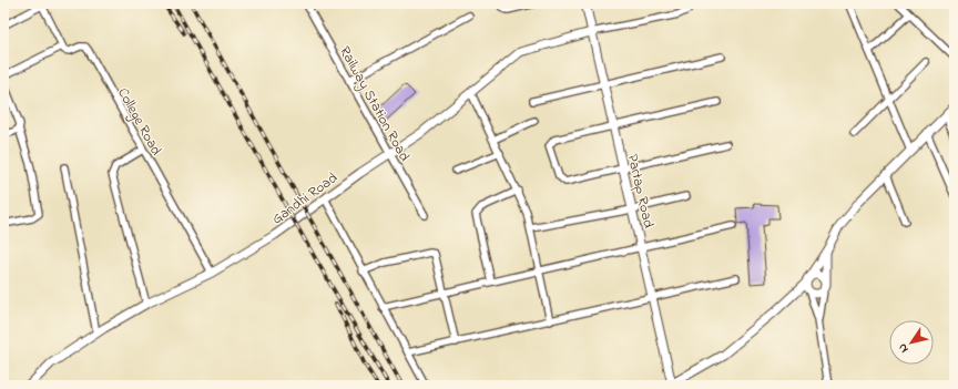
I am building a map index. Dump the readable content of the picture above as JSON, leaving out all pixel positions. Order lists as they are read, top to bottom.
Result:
{
  "streets": {
    "street": [
      "Railway Station Road",
      "College Road",
      "Partap Road",
      "Gandhi Road"
    ]
  },
  "crossings": [
    ["Railway Station Road", "Gandhi Road"],
    ["College Road", "Gandhi Road"],
    ["Partap Road", "Gandhi Road"]
  ],
  "north": "bottom left"
}
